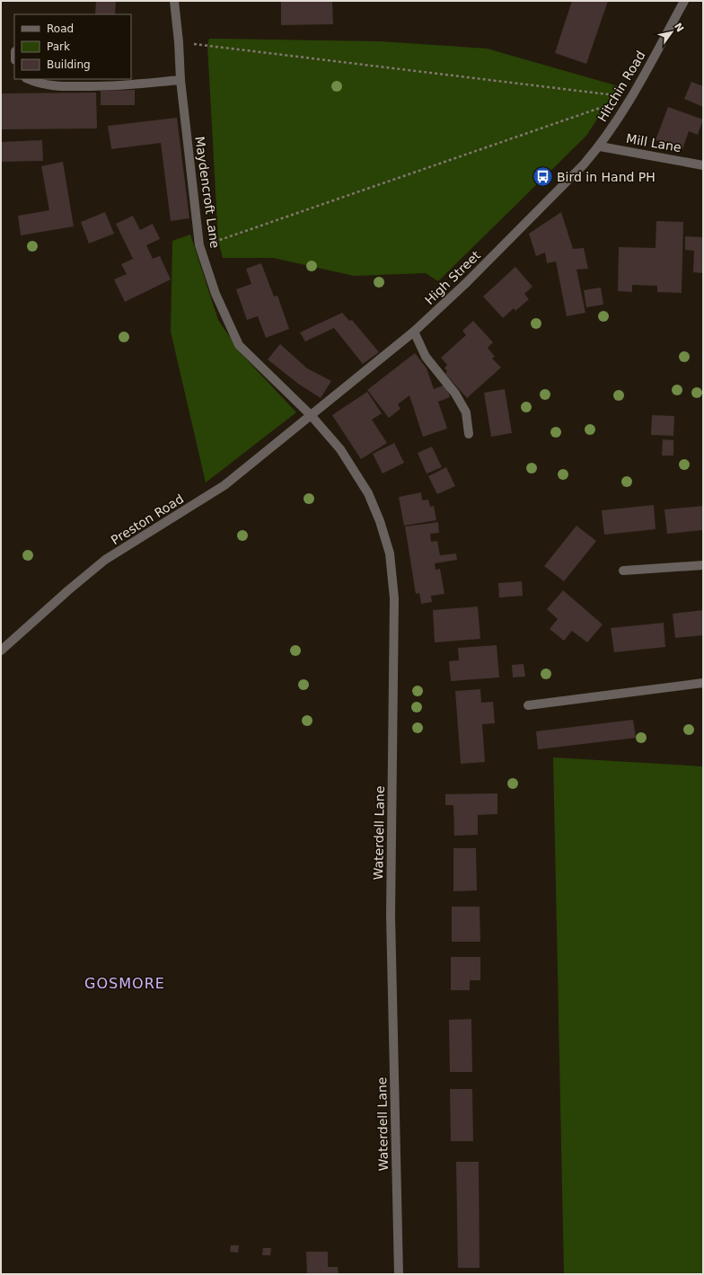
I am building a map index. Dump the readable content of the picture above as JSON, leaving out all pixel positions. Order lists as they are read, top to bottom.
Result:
{
  "streets": {
    "street": [
      "Hitchin Road",
      "Mill Lane",
      "Maydencroft Lane",
      "High Street",
      "Preston Road",
      "Waterdell Lane"
    ]
  },
  "crossings": [
    ["Hitchin Road", "Mill Lane"],
    ["Hitchin Road", "High Street"],
    ["Mill Lane", "High Street"],
    ["Maydencroft Lane", "High Street"],
    ["Maydencroft Lane", "Preston Road"],
    ["Maydencroft Lane", "Waterdell Lane"],
    ["High Street", "Preston Road"],
    ["High Street", "Waterdell Lane"],
    ["Preston Road", "Waterdell Lane"]
  ],
  "districts": ["GOSMORE"],
  "places": {
    "bus stop": ["Bird in Hand PH"]
  },
  "legend": ["Road", "Park", "Building"],
  "north": "top right"
}
